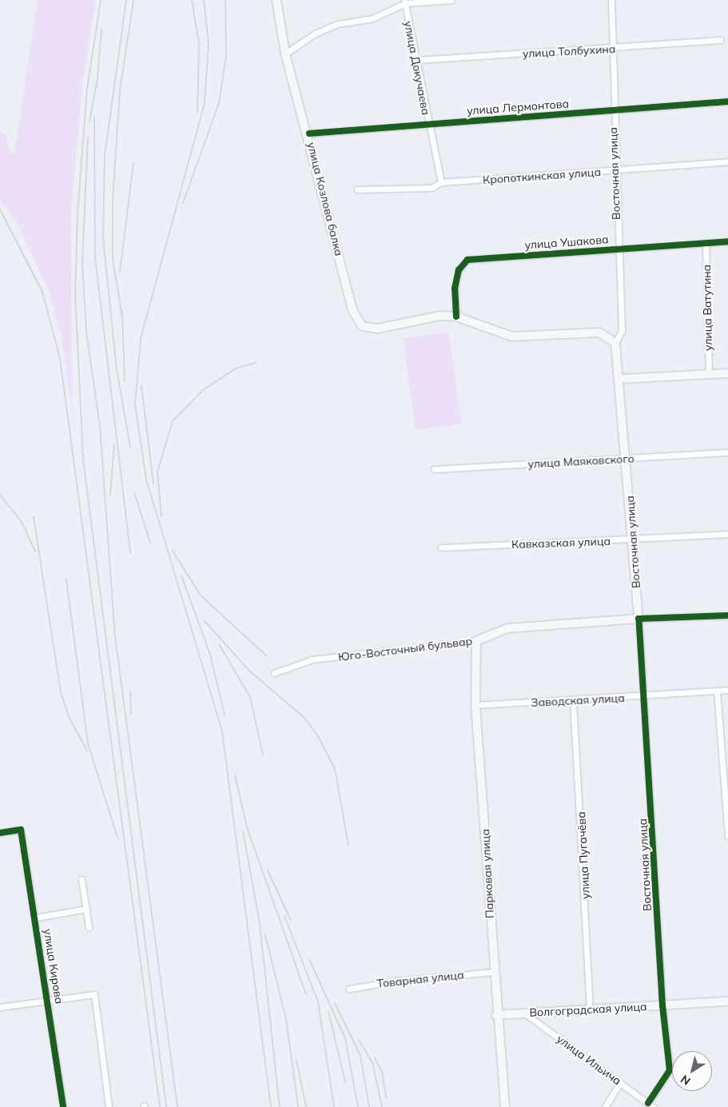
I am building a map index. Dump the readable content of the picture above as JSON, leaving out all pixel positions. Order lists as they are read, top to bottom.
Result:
{
  "streets": {
    "main road": [
      "Восточная улица",
      "улица Козлова балка",
      "Юго-Восточный бульвар",
      "Парковая улица",
      "Волгоградская улица"
    ],
    "street": [
      "улица Толбухина",
      "улица Докучаева",
      "улица Лермонтова",
      "Кропоткинская улица",
      "улица Ушакова",
      "улица Ватутина",
      "улица Маяковского",
      "Кавказская улица",
      "Заводская улица",
      "улица Пугачёва",
      "улица Кирова",
      "Товарная улица",
      "улица Ильича"
    ]
  },
  "crossings": [
    ["улица Толбухина", "улица Докучаева"],
    ["улица Толбухина", "Восточная улица"],
    ["улица Докучаева", "улица Лермонтова"],
    ["улица Докучаева", "Кропоткинская улица"],
    ["улица Лермонтова", "Восточная улица"],
    ["улица Лермонтова", "улица Козлова балка"],
    ["Восточная улица", "Кропоткинская улица"],
    ["Восточная улица", "улица Ушакова"],
    ["Восточная улица", "улица Маяковского"],
    ["Восточная улица", "Кавказская улица"],
    ["Восточная улица", "Юго-Восточный бульвар"],
    ["Восточная улица", "Заводская улица"],
    ["Восточная улица", "Волгоградская улица"],
    ["Восточная улица", "улица Ильича"],
    ["улица Козлова балка", "улица Ушакова"],
    ["улица Ушакова", "улица Ватутина"],
    ["Юго-Восточный бульвар", "Парковая улица"],
    ["Заводская улица", "улица Пугачёва"],
    ["Заводская улица", "Парковая улица"],
    ["улица Пугачёва", "Волгоградская улица"],
    ["Парковая улица", "Товарная улица"],
    ["Парковая улица", "Волгоградская улица"],
    ["Волгоградская улица", "улица Ильича"]
  ],
  "north": "bottom left"
}
